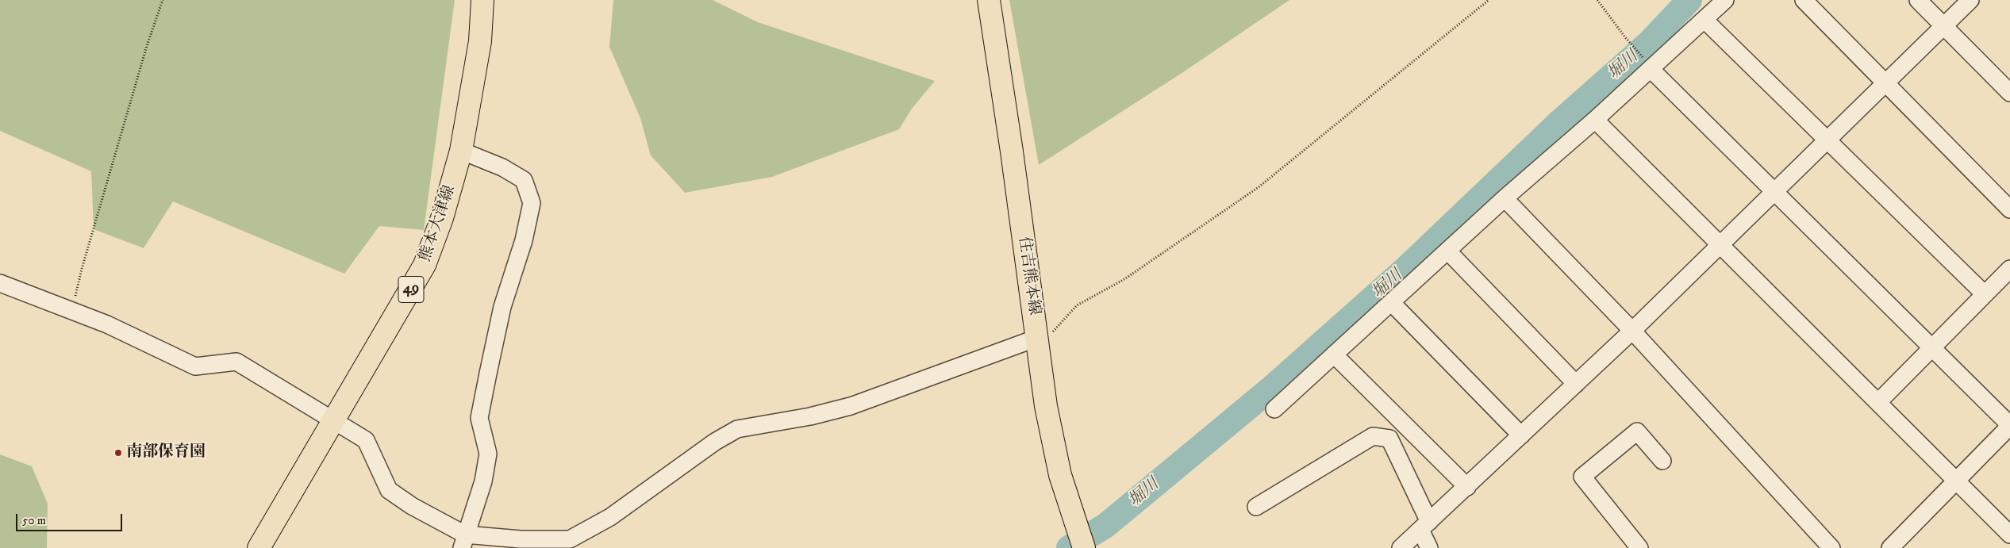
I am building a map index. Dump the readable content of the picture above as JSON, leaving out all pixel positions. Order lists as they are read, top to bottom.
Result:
{
  "streets": {
    "main road": ["熊本大津線", "住吉熊本線", "49"]
  },
  "water": ["堀川"],
  "places": ["南部保育園"],
  "scale_bar": "50 m"
}
